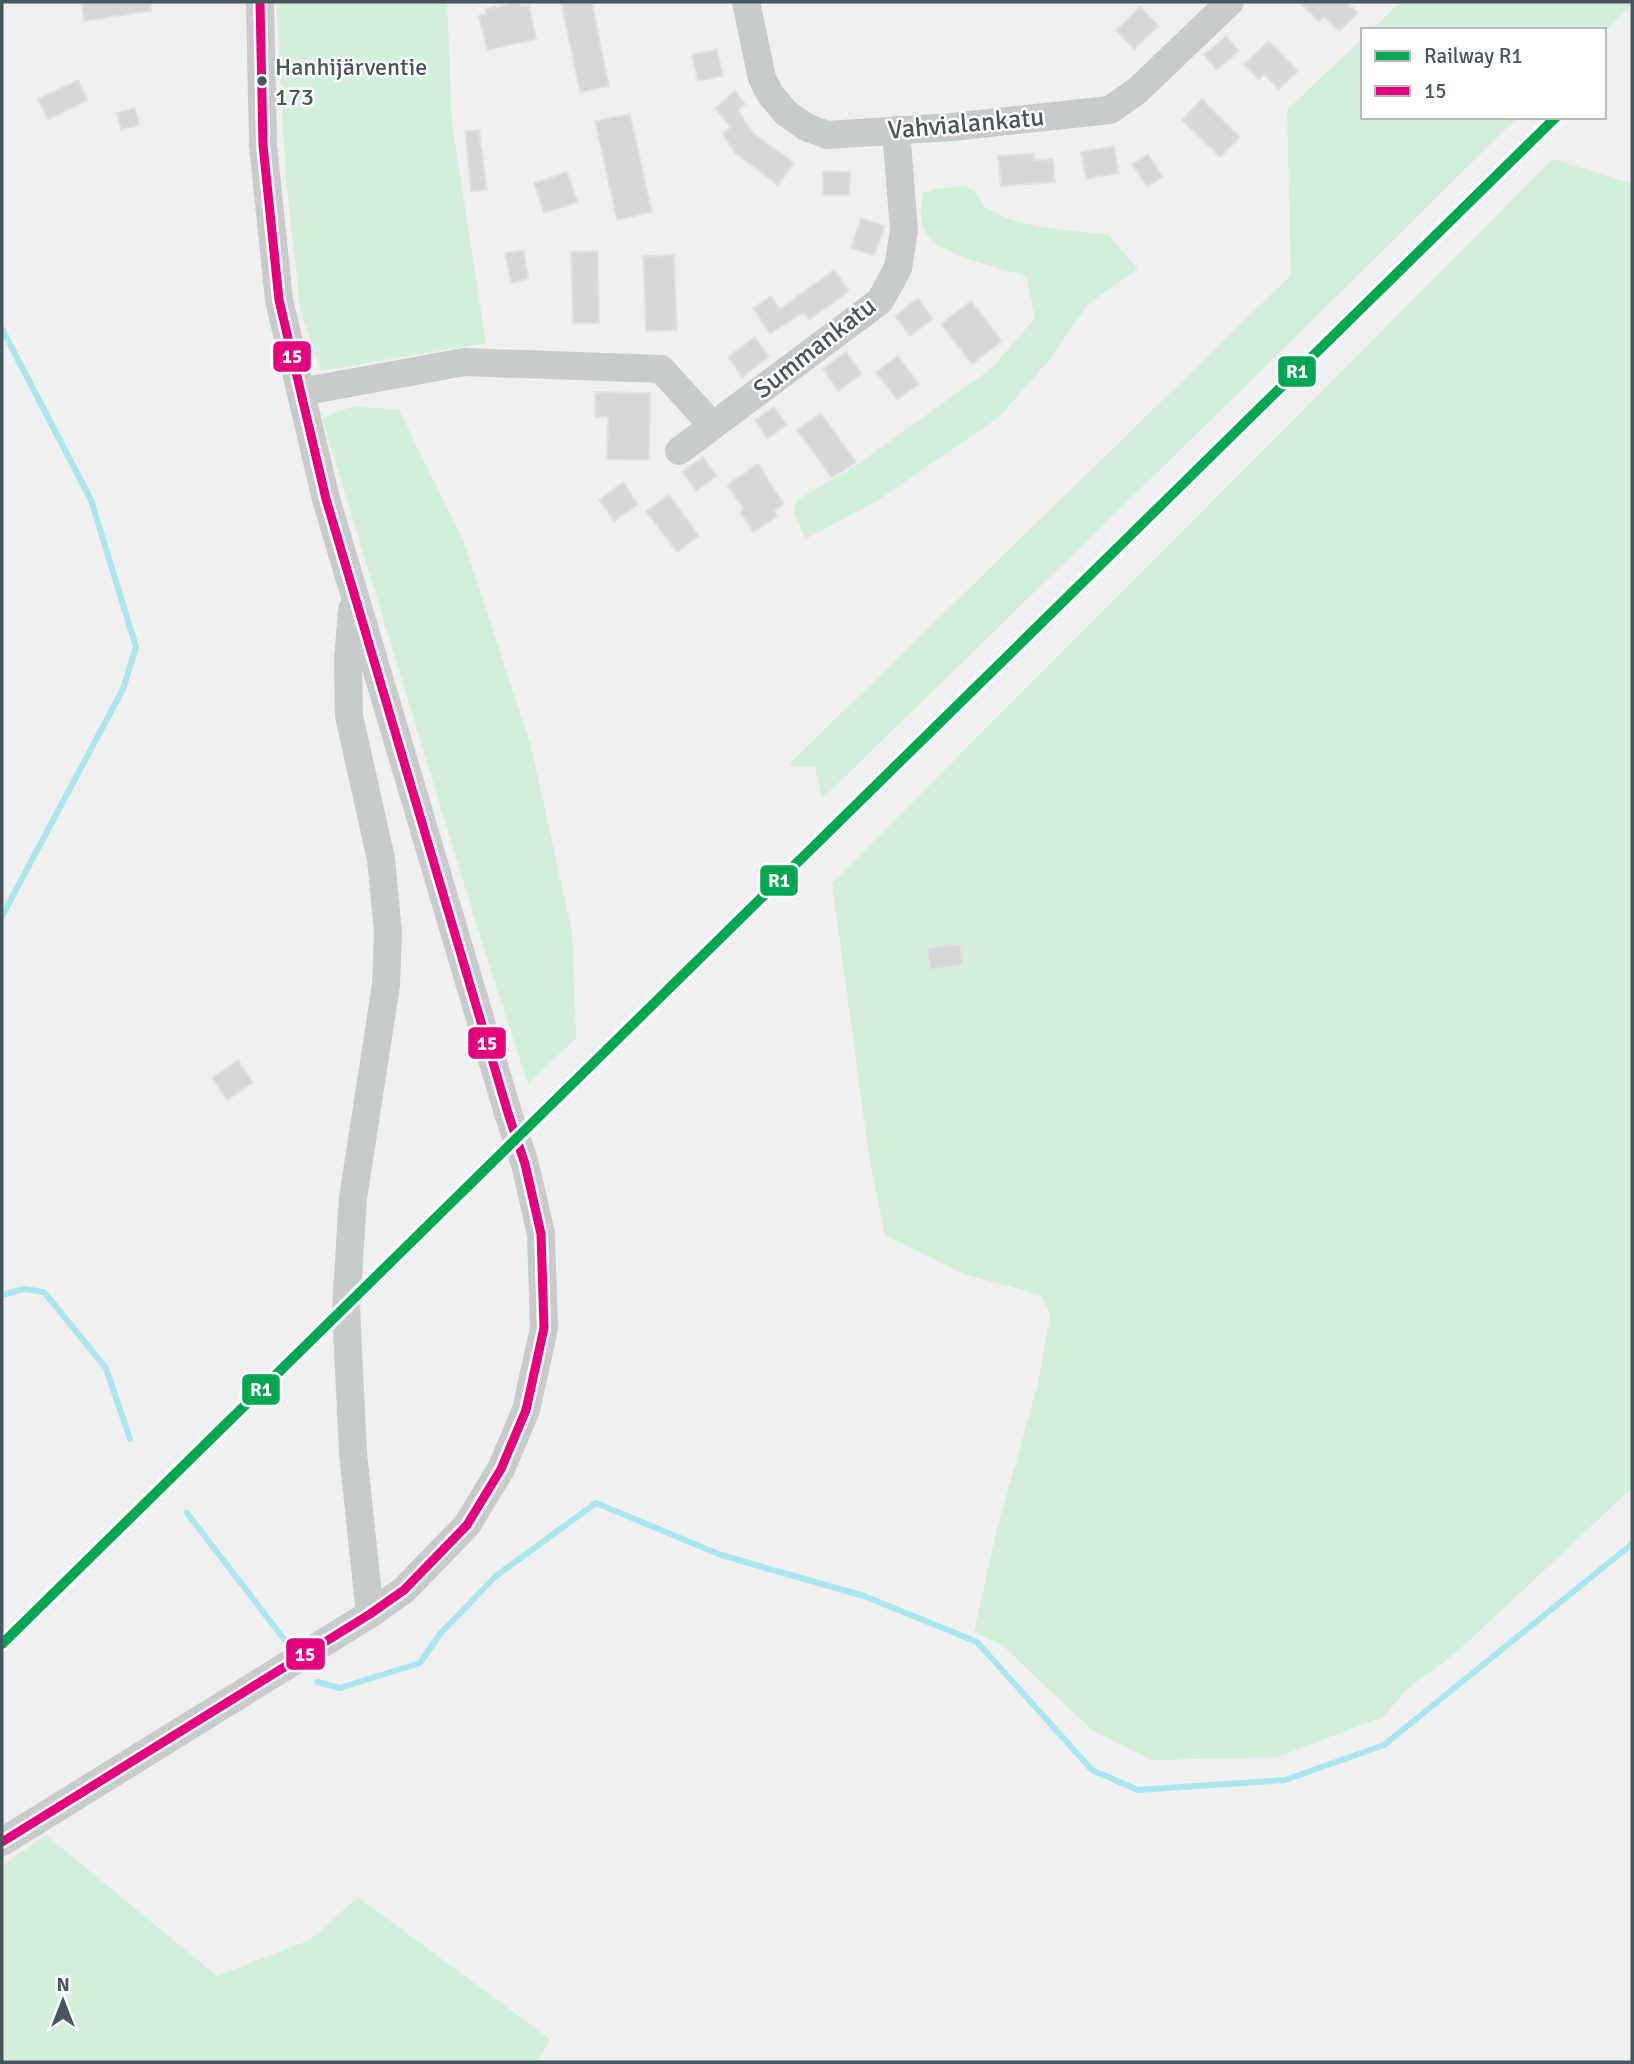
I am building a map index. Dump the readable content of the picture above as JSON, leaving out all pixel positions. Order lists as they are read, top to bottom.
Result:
{
  "streets": {
    "street": ["Vahvialankatu", "Summankatu"]
  },
  "crossings": [
    ["Vahvialankatu", "Summankatu"]
  ],
  "places": ["Hanhijärventie 173"],
  "lines": ["transit line 15", "rail line R1"],
  "legend": ["Railway R1", "15"],
  "north": "top"
}
